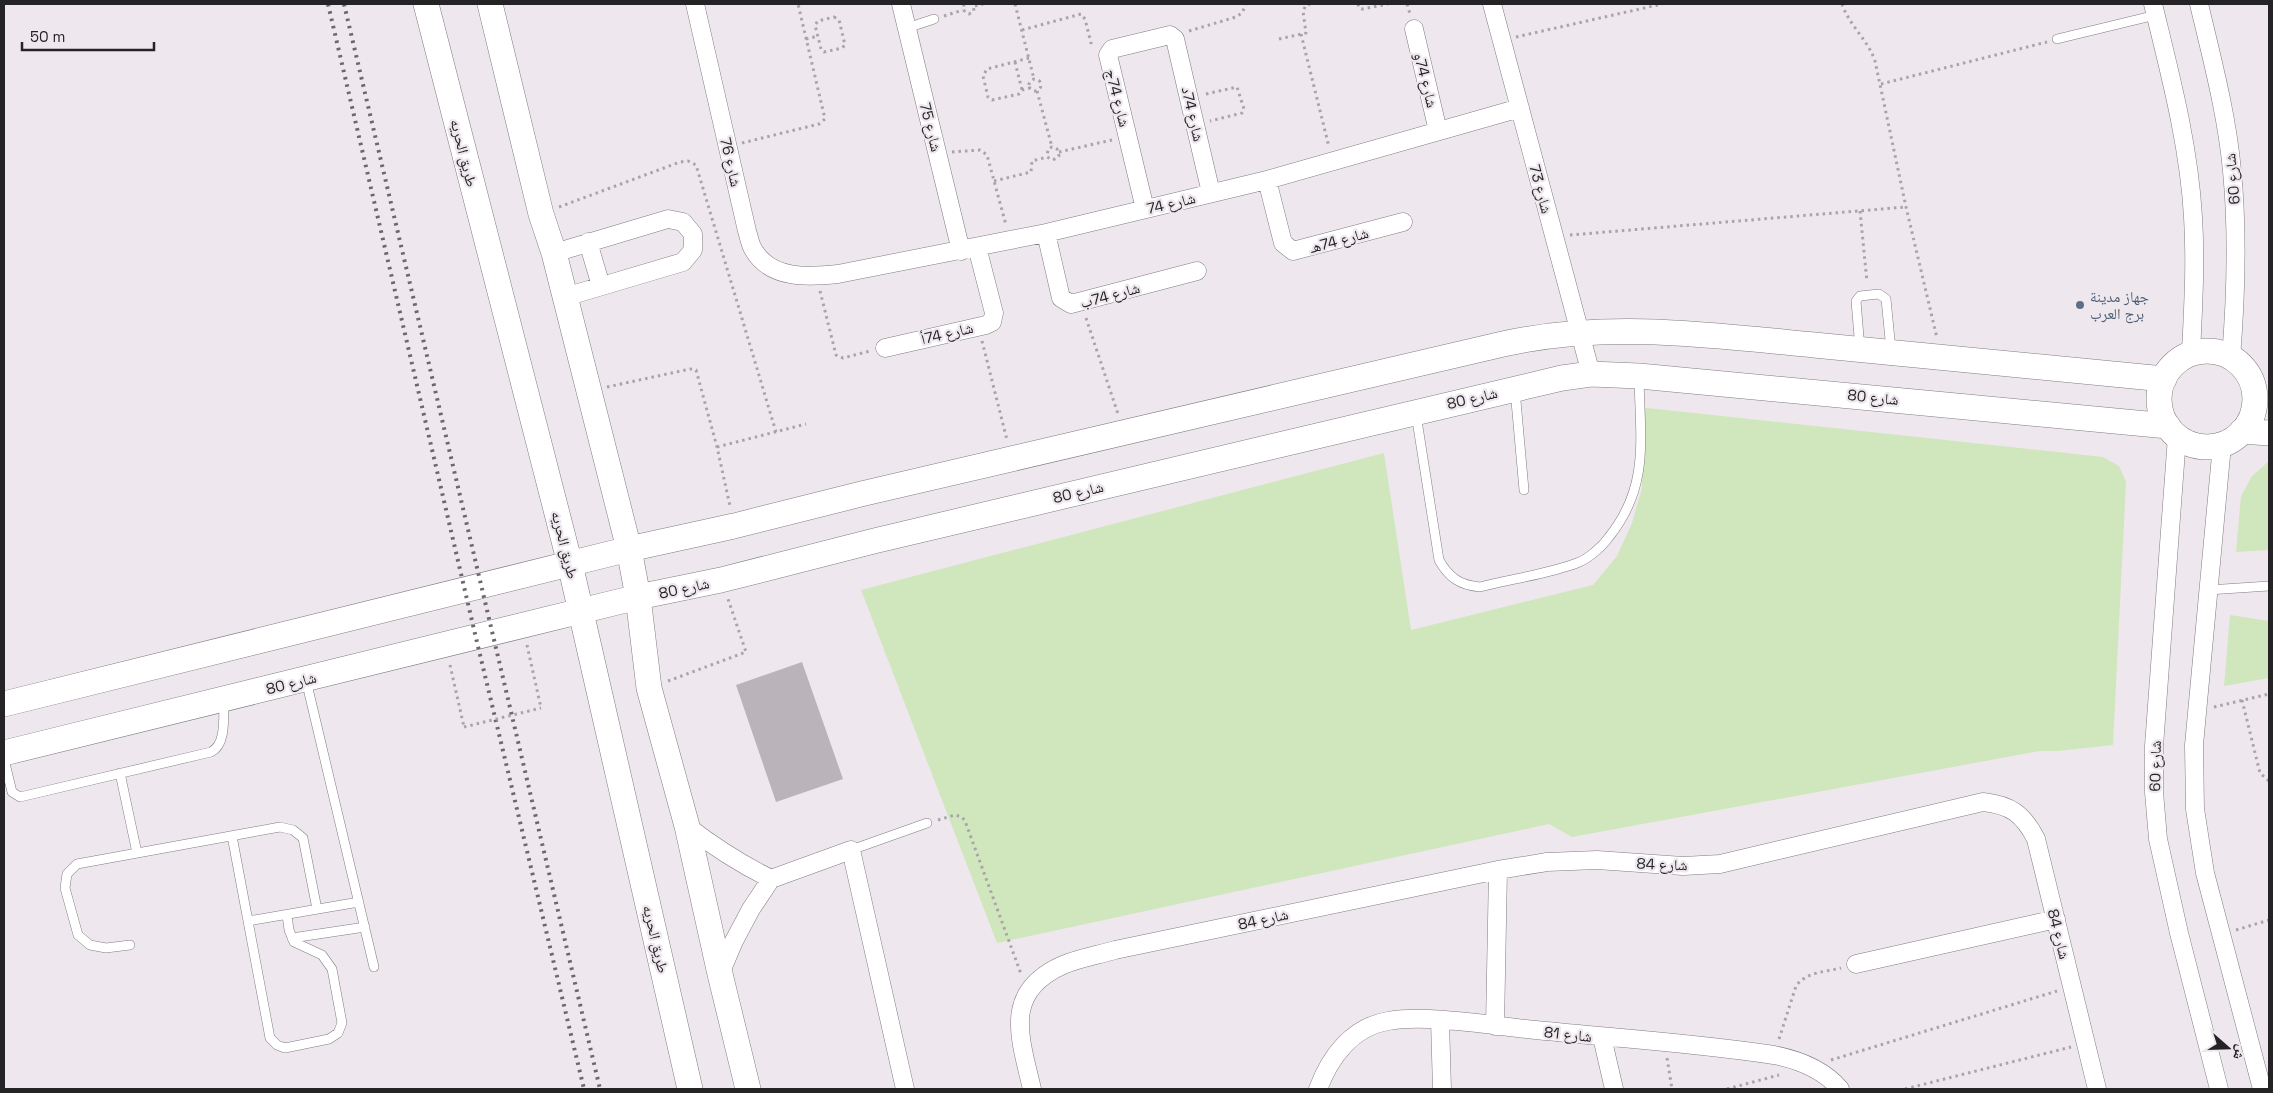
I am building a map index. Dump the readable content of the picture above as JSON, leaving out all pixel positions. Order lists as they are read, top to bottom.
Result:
{
  "streets": {
    "street": [
      "شارع 74و",
      "شارع 74ج",
      "شارع 74د",
      "شارع 75",
      "طريق الحريه",
      "شارع 76",
      "شارع 60",
      "شارع 73",
      "شارع 74",
      "شارع 74هـ",
      "شارع 74ب",
      "شارع 74أ",
      "شارع 80",
      "شارع 84",
      "شارع 81"
    ]
  },
  "crossings": [
    ["شارع 74و", "شارع 74"],
    ["شارع 74ج", "شارع 74د"],
    ["شارع 74ج", "شارع 74"],
    ["شارع 74د", "شارع 74"],
    ["شارع 75", "شارع 74"],
    ["شارع 75", "شارع 74أ"],
    ["طريق الحريه", "شارع 80"],
    ["شارع 76", "شارع 74"],
    ["شارع 60", "شارع 80"],
    ["شارع 73", "شارع 74"],
    ["شارع 73", "شارع 80"],
    ["شارع 74", "شارع 74هـ"],
    ["شارع 74", "شارع 74ب"],
    ["شارع 74", "شارع 74أ"]
  ],
  "places": ["جهاز مدينة برج العرب"],
  "scale_bar": "50 m",
  "north": "right"
}
